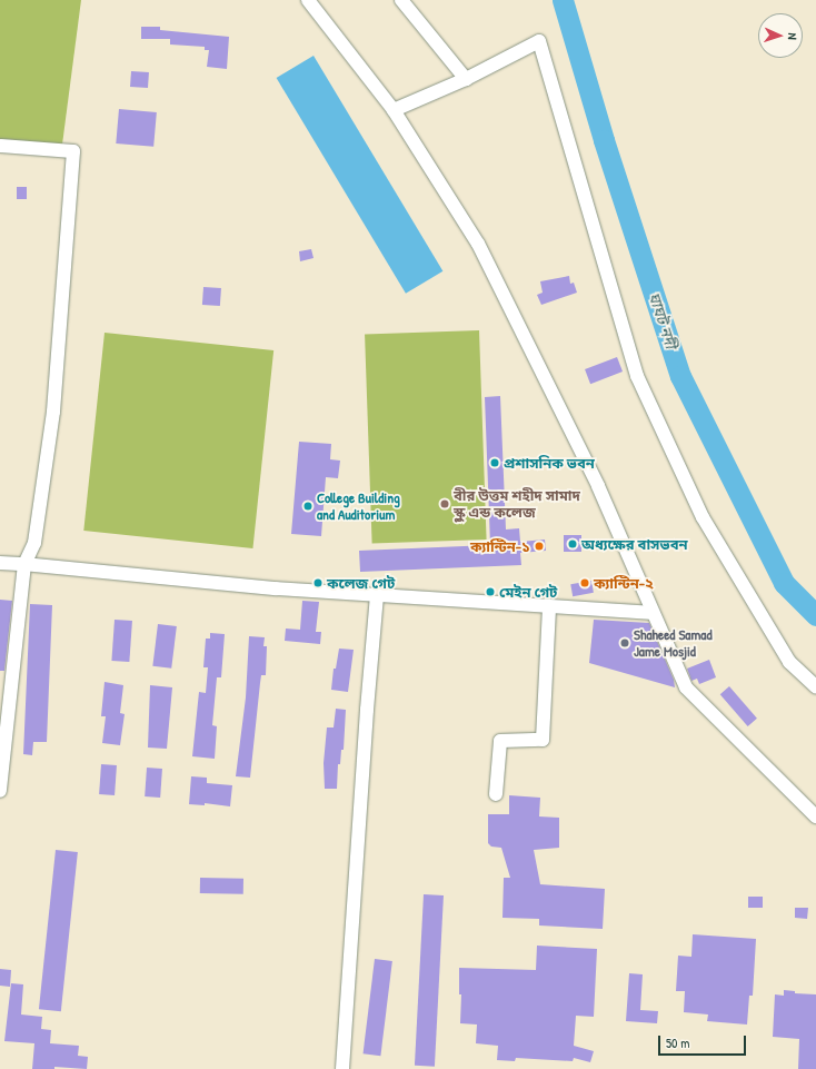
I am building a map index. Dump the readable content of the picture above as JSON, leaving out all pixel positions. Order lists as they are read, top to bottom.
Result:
{
  "water": ["ঘাঘট নদী"],
  "places": [
    "প্রশাসনিক ভবন",
    "বীর উত্তম শহীদ সামাদ স্কুল এন্ড কলেজ",
    "College Building and Auditorium",
    "অধ্যক্ষের বাসভবন",
    "ক্যান্টিন-১",
    "কলেজ গেট",
    "ক্যান্টিন-২",
    "মেইন গেট",
    "Shaheed Samad Jame Mosjid"
  ],
  "scale_bar": "50 m",
  "north": "right"
}
